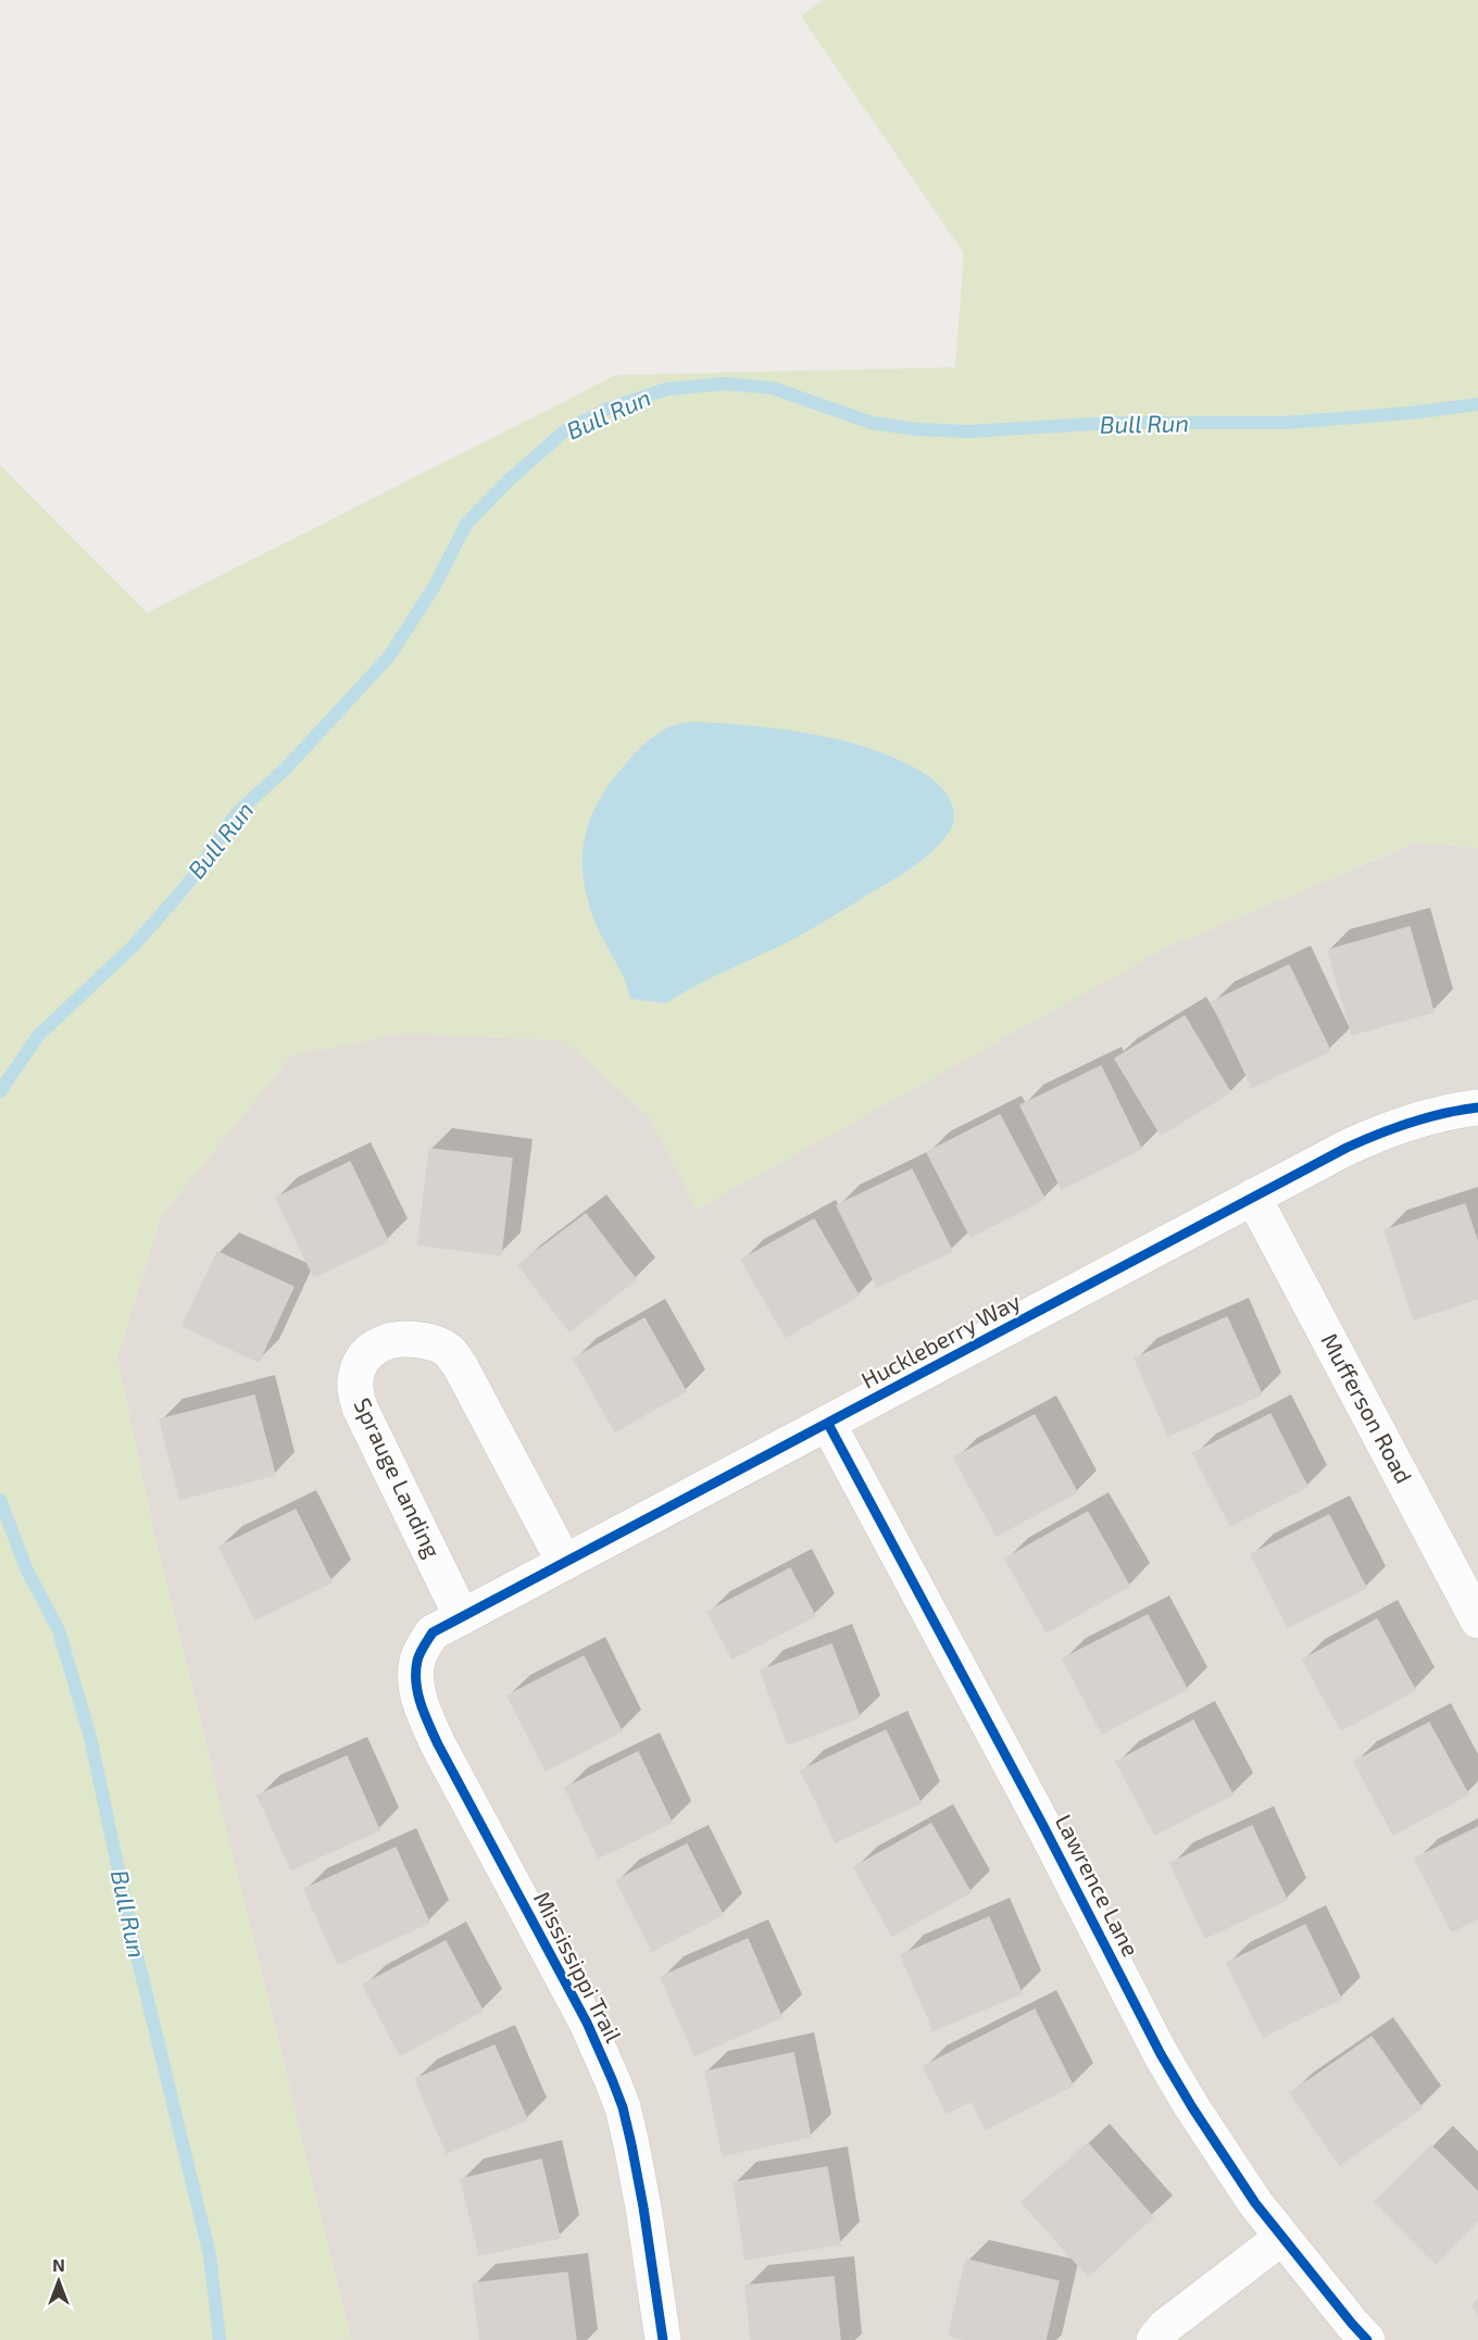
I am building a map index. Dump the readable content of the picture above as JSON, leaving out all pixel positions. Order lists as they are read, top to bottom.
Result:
{
  "streets": {
    "street": [
      "Huckleberry Way",
      "Mufferson Road",
      "Sprauge Landing",
      "Lawrence Lane",
      "Mississippi Trail"
    ]
  },
  "crossings": [
    ["Huckleberry Way", "Mufferson Road"],
    ["Huckleberry Way", "Sprauge Landing"],
    ["Huckleberry Way", "Lawrence Lane"],
    ["Huckleberry Way", "Mississippi Trail"],
    ["Sprauge Landing", "Mississippi Trail"]
  ],
  "water": ["Bull Run"],
  "north": "top"
}
